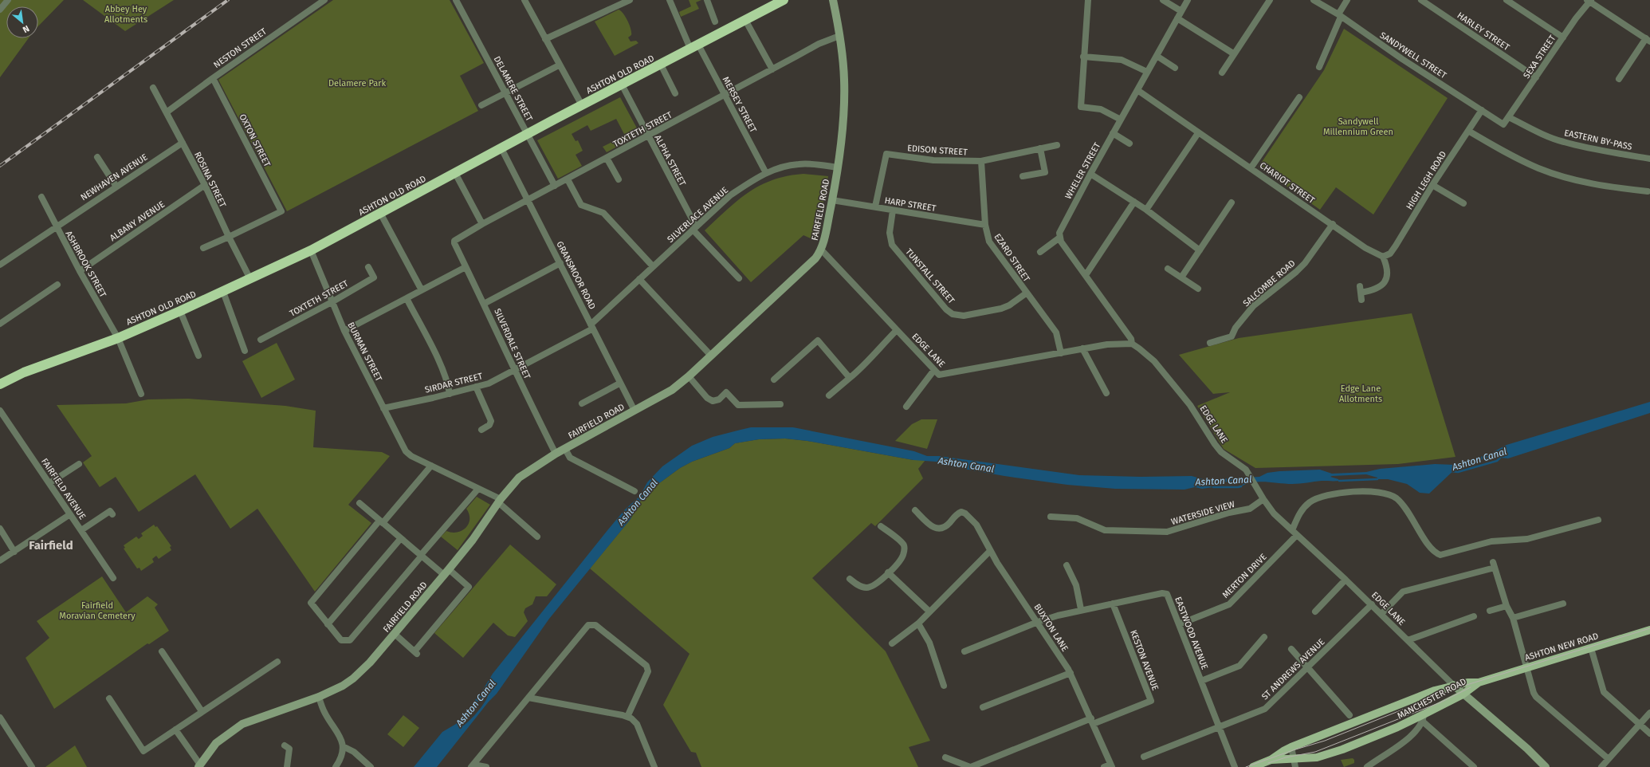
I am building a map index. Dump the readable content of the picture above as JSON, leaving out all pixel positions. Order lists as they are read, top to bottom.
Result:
{
  "streets": {
    "highway": ["ASHTON OLD ROAD"],
    "main road": ["ASHTON NEW ROAD", "MANCHESTER ROAD"],
    "street": [
      "HARLEY STREET",
      "NESTON STREET",
      "SANDYWELL STREET",
      "SEXA STREET",
      "DELAMERE STREET",
      "MERSEY STREET",
      "TOXTETH STREET",
      "EASTERN BY-PASS",
      "OXTON STREET",
      "EDISON STREET",
      "ALPHA STREET",
      "WHELER STREET",
      "NEWHAVEN AVENUE",
      "ROSINA STREET",
      "HIGH LEGH ROAD",
      "CHARIOT STREET",
      "HARP STREET",
      "FAIRFIELD ROAD",
      "SILVERLACE AVENUE",
      "ALBANY AVENUE",
      "EZARD STREET",
      "ASHBROOK STREET",
      "GRANSMOOR ROAD",
      "TUNSTALL STREET",
      "SALCOMBE ROAD",
      "SILVERDALE STREET",
      "EDGE LANE",
      "BURMAN STREET",
      "SIRDAR STREET",
      "FAIRFIELD AVENUE",
      "WATERSIDE VIEW",
      "MERTON DRIVE",
      "BUXTON LANE",
      "EASTWOOD AVENUE",
      "KESTON AVENUE",
      "ST ANDREWS AVENUE"
    ]
  },
  "crossings": [
    ["HARLEY STREET", "SEXA STREET"],
    ["NESTON STREET", "OXTON STREET"],
    ["NESTON STREET", "ROSINA STREET"],
    ["SANDYWELL STREET", "SEXA STREET"],
    ["SANDYWELL STREET", "HIGH LEGH ROAD"],
    ["SEXA STREET", "EASTERN BY-PASS"],
    ["ASHTON OLD ROAD", "DELAMERE STREET"],
    ["ASHTON OLD ROAD", "MERSEY STREET"],
    ["ASHTON OLD ROAD", "ALPHA STREET"],
    ["ASHTON OLD ROAD", "ROSINA STREET"],
    ["ASHTON OLD ROAD", "ASHBROOK STREET"],
    ["ASHTON OLD ROAD", "GRANSMOOR ROAD"],
    ["ASHTON OLD ROAD", "BURMAN STREET"],
    ["DELAMERE STREET", "TOXTETH STREET"],
    ["MERSEY STREET", "TOXTETH STREET"],
    ["MERSEY STREET", "SILVERLACE AVENUE"],
    ["TOXTETH STREET", "ALPHA STREET"],
    ["TOXTETH STREET", "FAIRFIELD ROAD"],
    ["TOXTETH STREET", "GRANSMOOR ROAD"],
    ["TOXTETH STREET", "SILVERDALE STREET"],
    ["TOXTETH STREET", "BURMAN STREET"],
    ["OXTON STREET", "ROSINA STREET"],
    ["EDISON STREET", "HARP STREET"],
    ["EDISON STREET", "EZARD STREET"],
    ["ALPHA STREET", "SILVERLACE AVENUE"],
    ["WHELER STREET", "CHARIOT STREET"],
    ["NEWHAVEN AVENUE", "ROSINA STREET"],
    ["NEWHAVEN AVENUE", "ASHBROOK STREET"],
    ["ROSINA STREET", "ALBANY AVENUE"],
    ["HIGH LEGH ROAD", "CHARIOT STREET"],
    ["CHARIOT STREET", "SALCOMBE ROAD"],
    ["HARP STREET", "FAIRFIELD ROAD"],
    ["HARP STREET", "EZARD STREET"],
    ["HARP STREET", "TUNSTALL STREET"],
    ["FAIRFIELD ROAD", "SILVERLACE AVENUE"],
    ["FAIRFIELD ROAD", "GRANSMOOR ROAD"],
    ["FAIRFIELD ROAD", "SILVERDALE STREET"],
    ["FAIRFIELD ROAD", "EDGE LANE"],
    ["SILVERLACE AVENUE", "GRANSMOOR ROAD"],
    ["SILVERLACE AVENUE", "SIRDAR STREET"],
    ["ALBANY AVENUE", "ASHBROOK STREET"],
    ["EZARD STREET", "TUNSTALL STREET"],
    ["EZARD STREET", "EDGE LANE"],
    ["GRANSMOOR ROAD", "SIRDAR STREET"],
    ["SILVERDALE STREET", "SIRDAR STREET"],
    ["EDGE LANE", "WATERSIDE VIEW"],
    ["EDGE LANE", "MERTON DRIVE"],
    ["EDGE LANE", "ST ANDREWS AVENUE"],
    ["EDGE LANE", "MANCHESTER ROAD"],
    ["BURMAN STREET", "SIRDAR STREET"],
    ["MERTON DRIVE", "EASTWOOD AVENUE"],
    ["BUXTON LANE", "EASTWOOD AVENUE"],
    ["BUXTON LANE", "KESTON AVENUE"],
    ["EASTWOOD AVENUE", "KESTON AVENUE"],
    ["EASTWOOD AVENUE", "ST ANDREWS AVENUE"],
    ["ASHTON NEW ROAD", "MANCHESTER ROAD"]
  ],
  "districts": ["Fairfield"],
  "water": ["Ashton Canal"],
  "parks": [
    "Abbey Hey Allotments",
    "Delamere Park",
    "Sandywell Millennium Green",
    "Edge Lane Allotments",
    "Fairfield Moravian Cemetery"
  ],
  "north": "bottom right"
}
